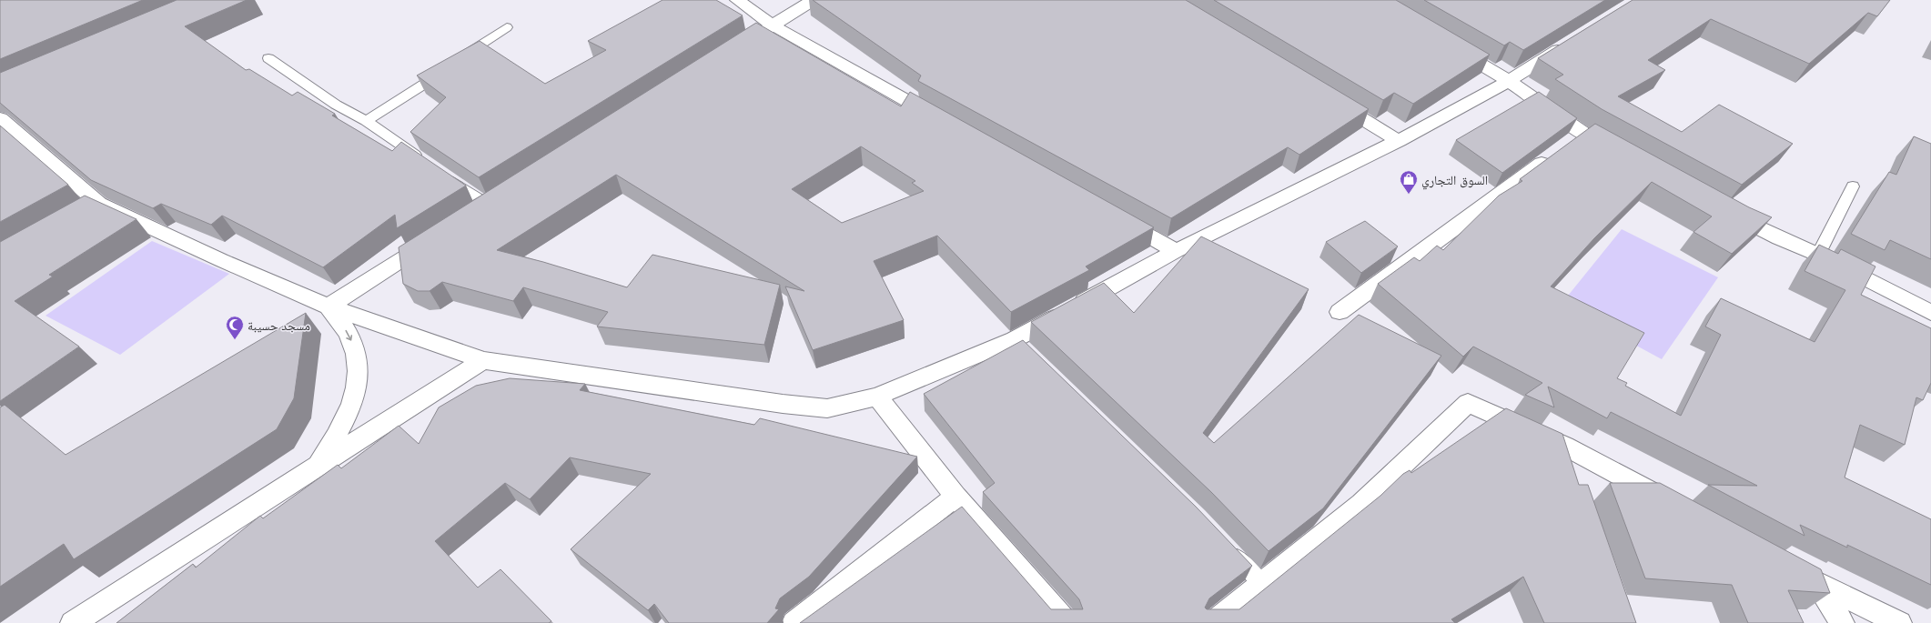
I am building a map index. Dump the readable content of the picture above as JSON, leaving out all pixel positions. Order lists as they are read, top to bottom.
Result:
{
  "places": {
    "shop": ["السوق التجاري"],
    "mosque": ["مسجد حسيبة"]
  }
}
